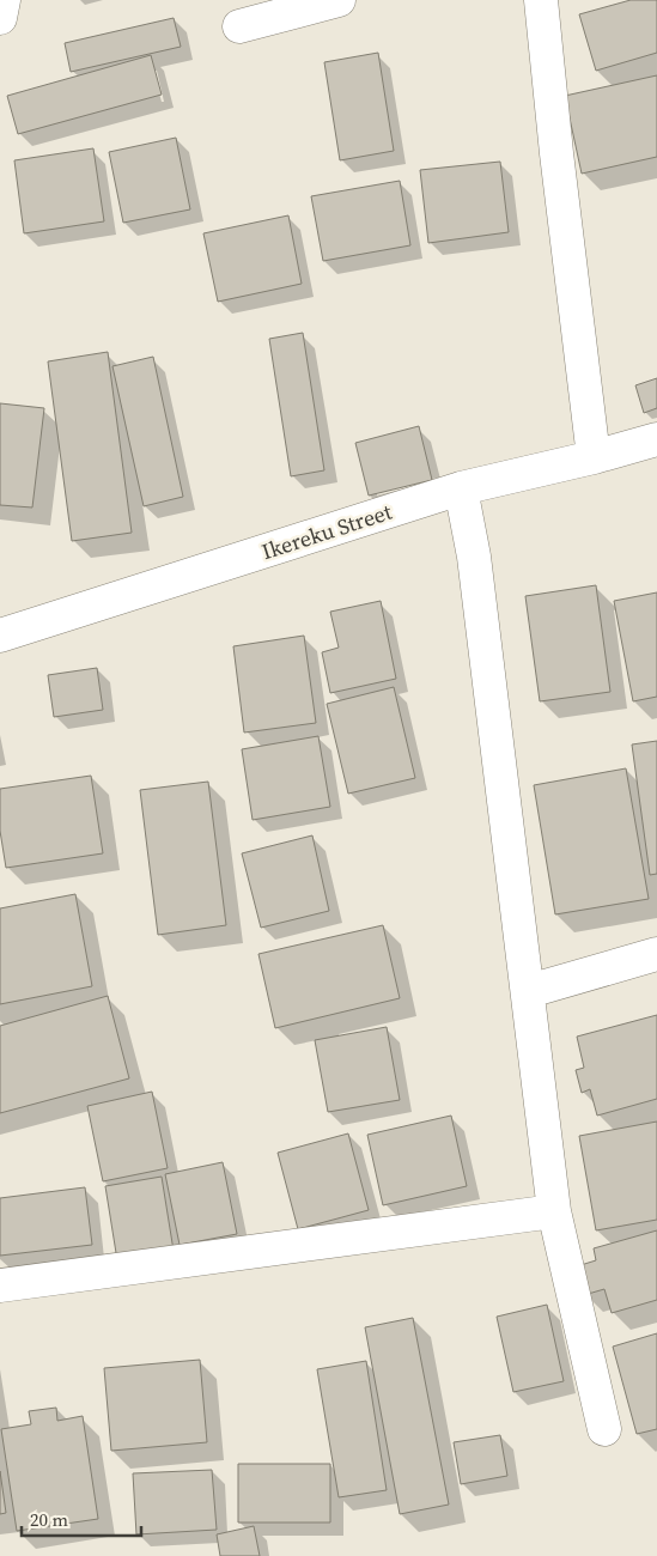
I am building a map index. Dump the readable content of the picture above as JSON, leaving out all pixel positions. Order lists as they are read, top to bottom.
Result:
{
  "streets": {
    "street": ["Ikereku Street"]
  },
  "scale_bar": "20 m"
}
